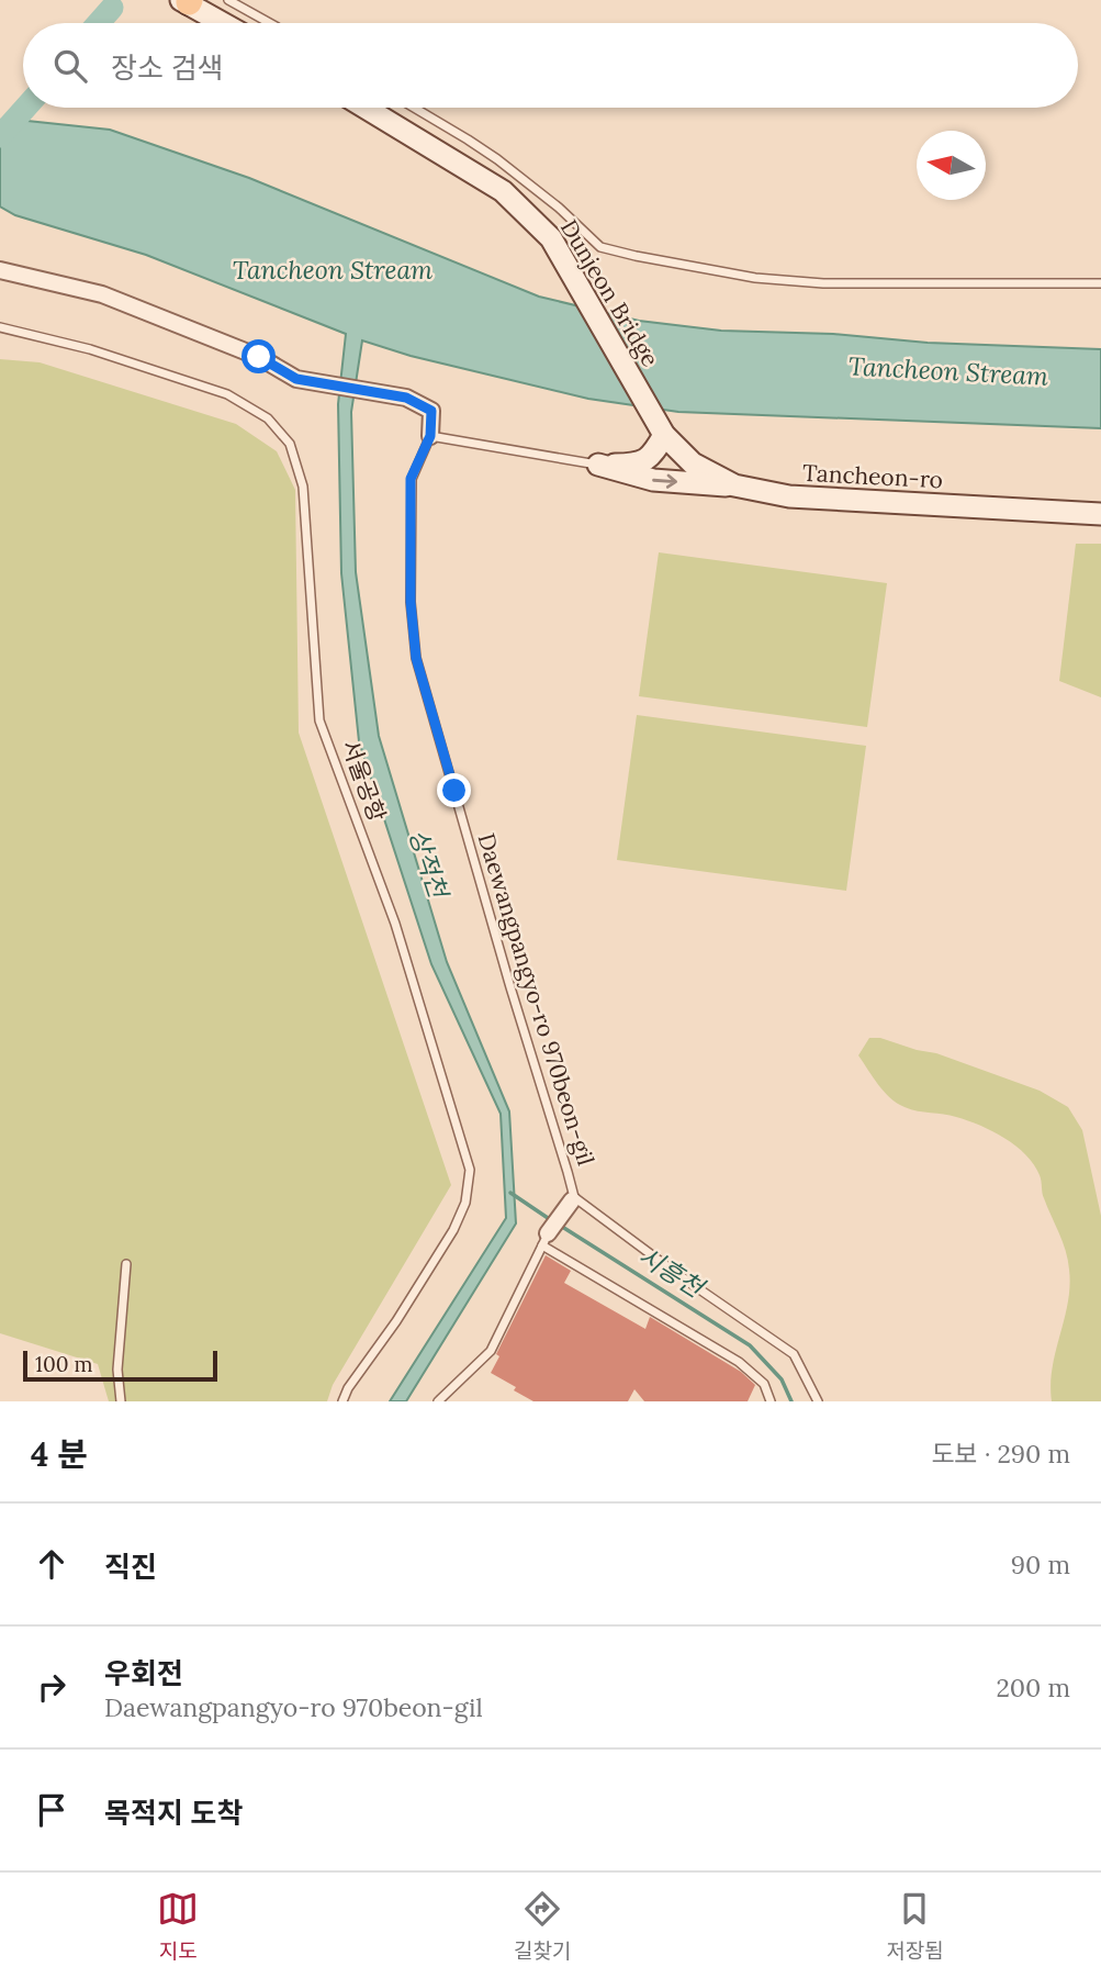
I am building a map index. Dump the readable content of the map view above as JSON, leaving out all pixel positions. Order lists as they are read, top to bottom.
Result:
{
  "streets": {
    "main road": ["Dunjeon Bridge", "Tancheon-ro"],
    "lane": ["서울공항", "Daewangpangyo-ro 970beon-gil"]
  },
  "crossings": [
    ["Dunjeon Bridge", "Tancheon-ro"]
  ],
  "water": ["Tancheon Stream", "상적천", "시흥천"],
  "scale_bar": "100 m",
  "north": "left",
  "page": {
    "search": "장소 검색",
    "scale": "100 m",
    "heading": ["4 분", "도보 · 290 m"],
    "list": [
      ["직진", "90 m"],
      ["우회전", "Daewangpangyo-ro 970beon-gil", "200 m"],
      "목적지 도착"
    ],
    "nav": ["지도", "길찾기", "저장됨"]
  }
}
